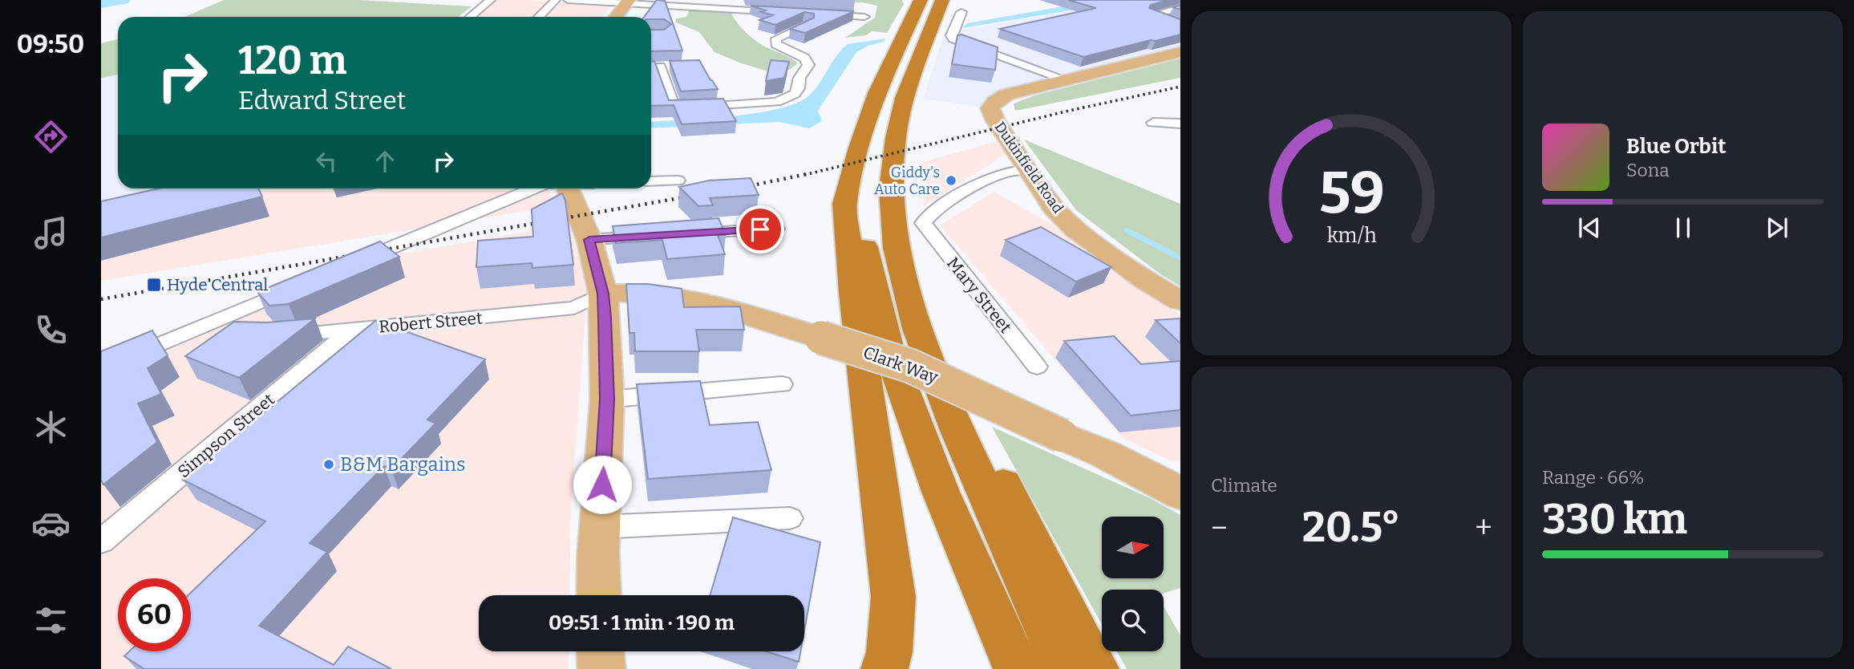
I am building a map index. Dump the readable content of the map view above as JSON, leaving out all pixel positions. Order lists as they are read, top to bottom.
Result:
{
  "streets": {
    "main road": ["Dukinfield Road", "Clark Way"],
    "street": ["Mary Street", "Robert Street", "Simpson Street"]
  },
  "crossings": [
    ["Dukinfield Road", "Mary Street"],
    ["Robert Street", "Clark Way"],
    ["Robert Street", "Simpson Street"]
  ],
  "places": {
    "other": ["Giddy's Auto Care", "B&M Bargains"],
    "transit": ["Hyde Central"]
  },
  "north": "right",
  "page": {
    "tabs": "09:50",
    "turn": ["120 m", "Edward Street"],
    "song": ["Blue Orbit", "Sona"],
    "tile": [
      "Climate",
      ["Range · 66%", "330 km"]
    ],
    "heat": ["−", "20.5°", "+"],
    "limit": "60",
    "trip": "09:51 · 1 min · 190 m",
    "gauge": ["59", "km/h"]
  }
}
